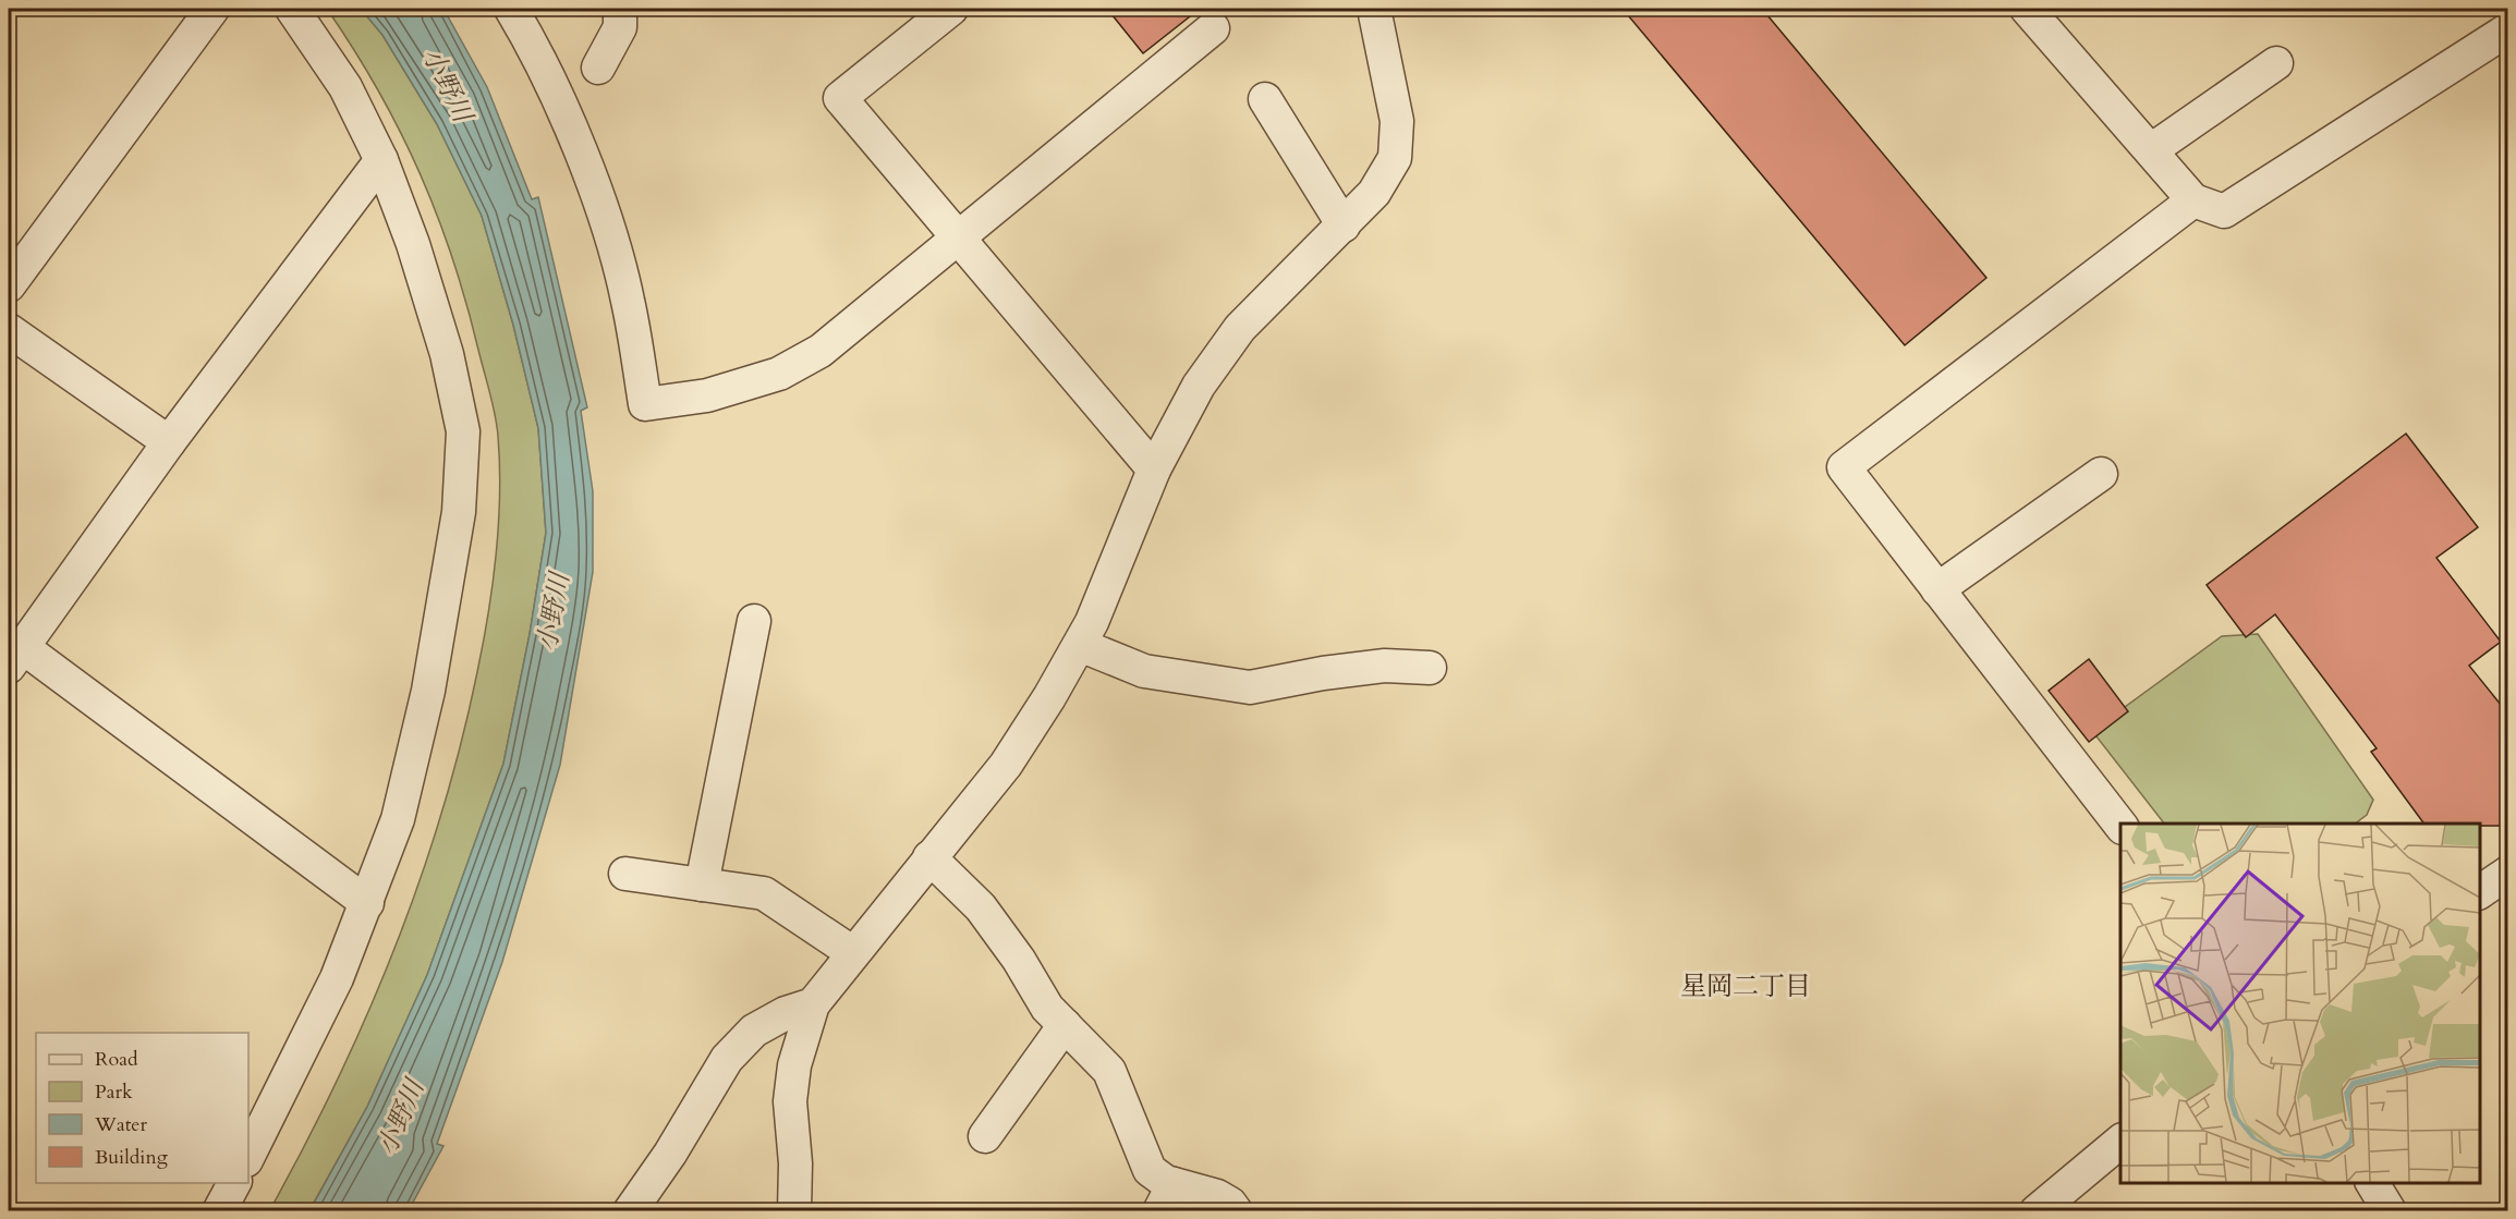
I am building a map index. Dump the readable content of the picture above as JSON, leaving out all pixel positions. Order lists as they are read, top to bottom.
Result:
{
  "districts": ["星岡二丁目"],
  "water": ["小野川"],
  "legend": [
    "Road",
    "Park",
    "Water",
    "Building"
  ]
}
